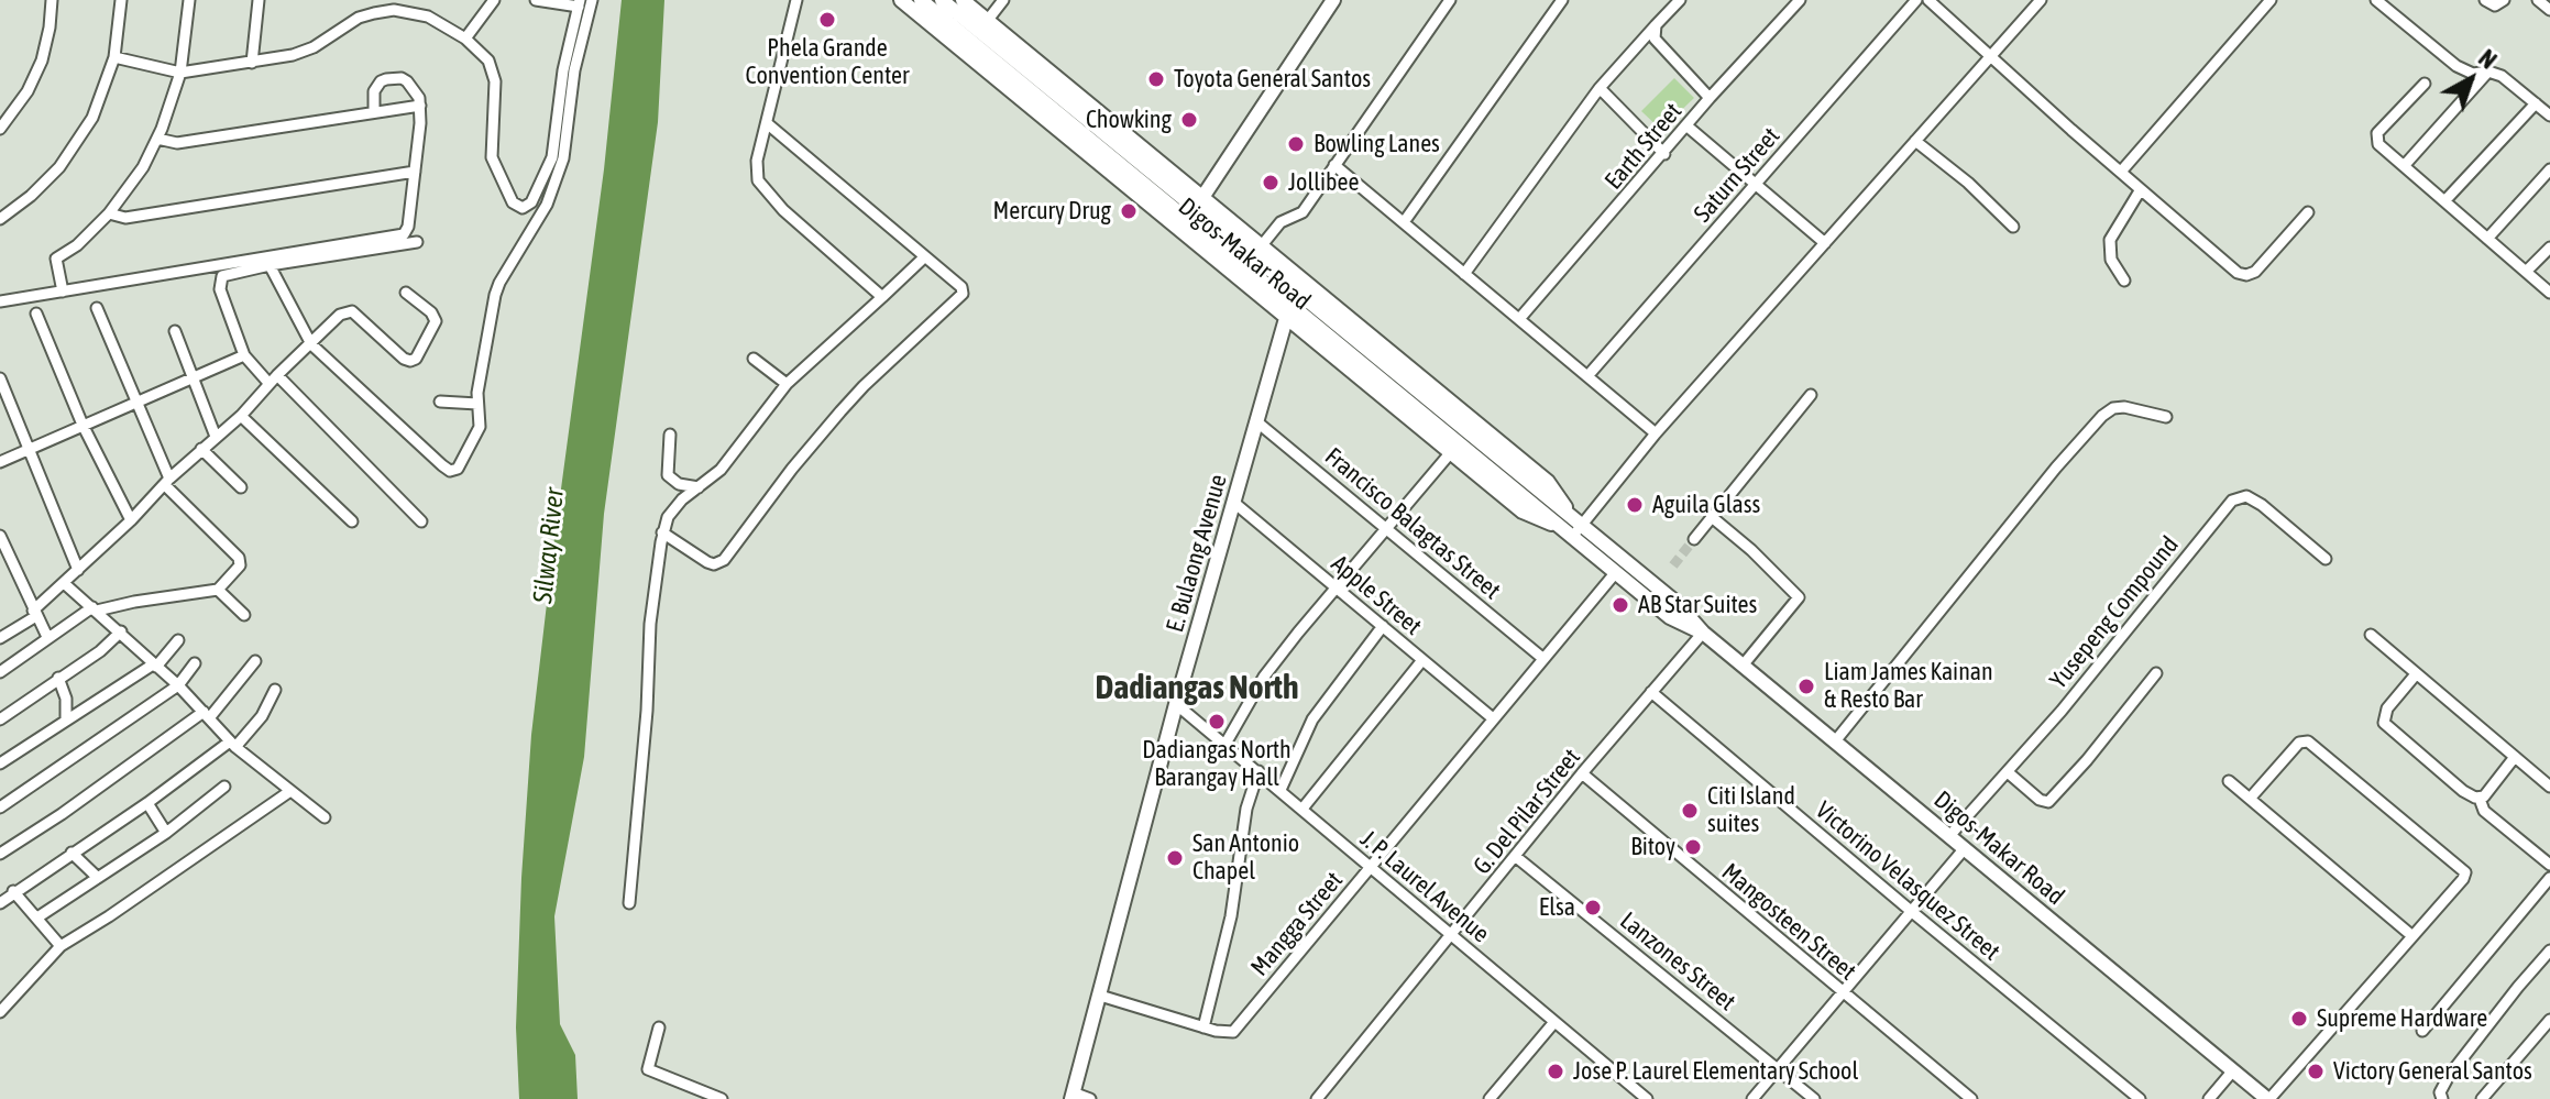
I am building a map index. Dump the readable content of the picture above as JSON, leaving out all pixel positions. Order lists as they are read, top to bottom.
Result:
{
  "streets": {
    "main road": ["Digos-Makar Road", "E. Bulaong Avenue"],
    "street": [
      "Earth Street",
      "Saturn Street",
      "Francisco Balagtas Street",
      "Apple Street",
      "Yusepeng Compound",
      "G. Del Pilar Street",
      "Victorino Velasquez Street",
      "J. P. Laurel Avenue",
      "Mangosteen Street",
      "Mangga Street",
      "Lanzones Street"
    ]
  },
  "crossings": [
    ["Digos-Makar Road", "E. Bulaong Avenue"],
    ["Digos-Makar Road", "Yusepeng Compound"],
    ["Digos-Makar Road", "G. Del Pilar Street"],
    ["Digos-Makar Road", "Mangga Street"],
    ["Francisco Balagtas Street", "E. Bulaong Avenue"],
    ["Francisco Balagtas Street", "Mangga Street"],
    ["E. Bulaong Avenue", "Apple Street"],
    ["E. Bulaong Avenue", "J. P. Laurel Avenue"],
    ["E. Bulaong Avenue", "Mangga Street"],
    ["Apple Street", "Mangga Street"],
    ["G. Del Pilar Street", "Victorino Velasquez Street"],
    ["G. Del Pilar Street", "J. P. Laurel Avenue"],
    ["G. Del Pilar Street", "Mangosteen Street"],
    ["G. Del Pilar Street", "Lanzones Street"],
    ["J. P. Laurel Avenue", "Mangga Street"]
  ],
  "districts": ["Dadiangas North"],
  "water": ["Silway River"],
  "places": [
    "Phela Grande Convention Center",
    "Toyota General Santos",
    "Chowking",
    "Bowling Lanes",
    "Jollibee",
    "Mercury Drug",
    "Aguila Glass",
    "AB Star Suites",
    "Liam James Kainan & Resto Bar",
    "Dadiangas North Barangay Hall",
    "Citi Island suites",
    "Bitoy",
    "San Antonio Chapel",
    "Elsa",
    "Supreme Hardware",
    "Jose P. Laurel Elementary School",
    "Victory General Santos"
  ],
  "north": "top right"
}
